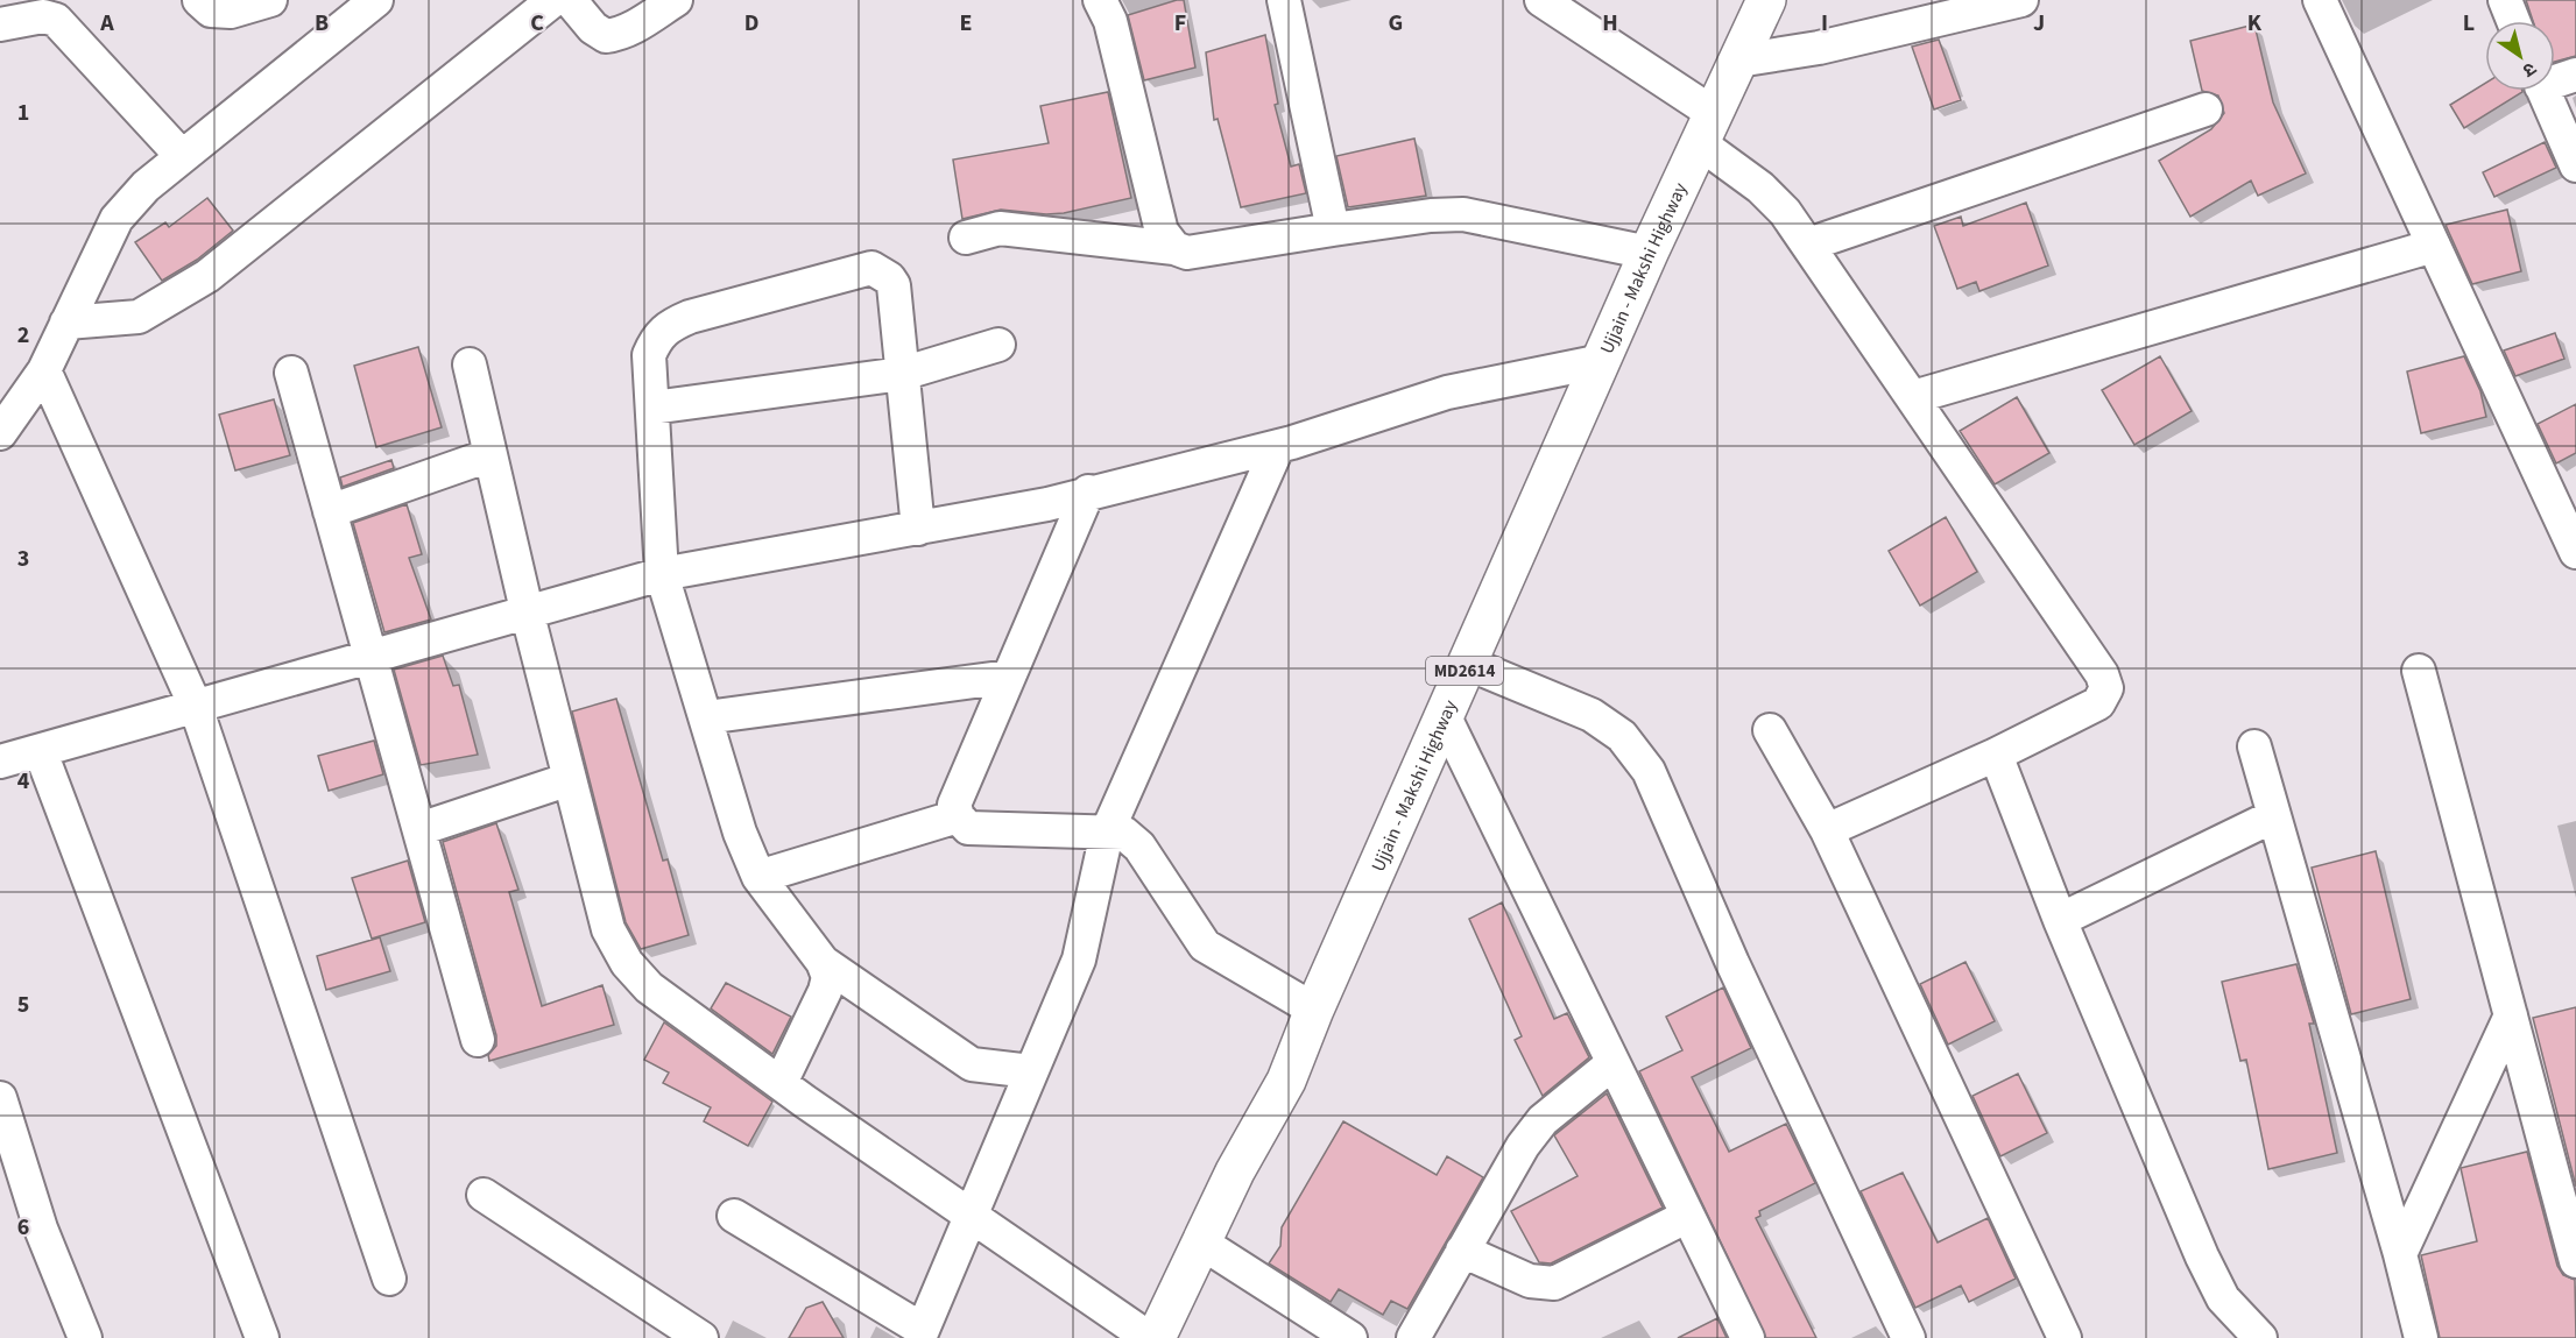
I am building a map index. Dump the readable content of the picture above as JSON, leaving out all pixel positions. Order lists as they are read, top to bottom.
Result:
{
  "streets": {
    "main road": ["Ujjain - Makshi Highway", "MD2614"]
  },
  "north": "bottom right",
  "grid": {
    "columns": [
      "A",
      "B",
      "C",
      "D",
      "E",
      "F",
      "G",
      "H",
      "I",
      "J",
      "K",
      "L"
    ],
    "rows": [
      "1",
      "2",
      "3",
      "4",
      "5",
      "6"
    ]
  }
}
